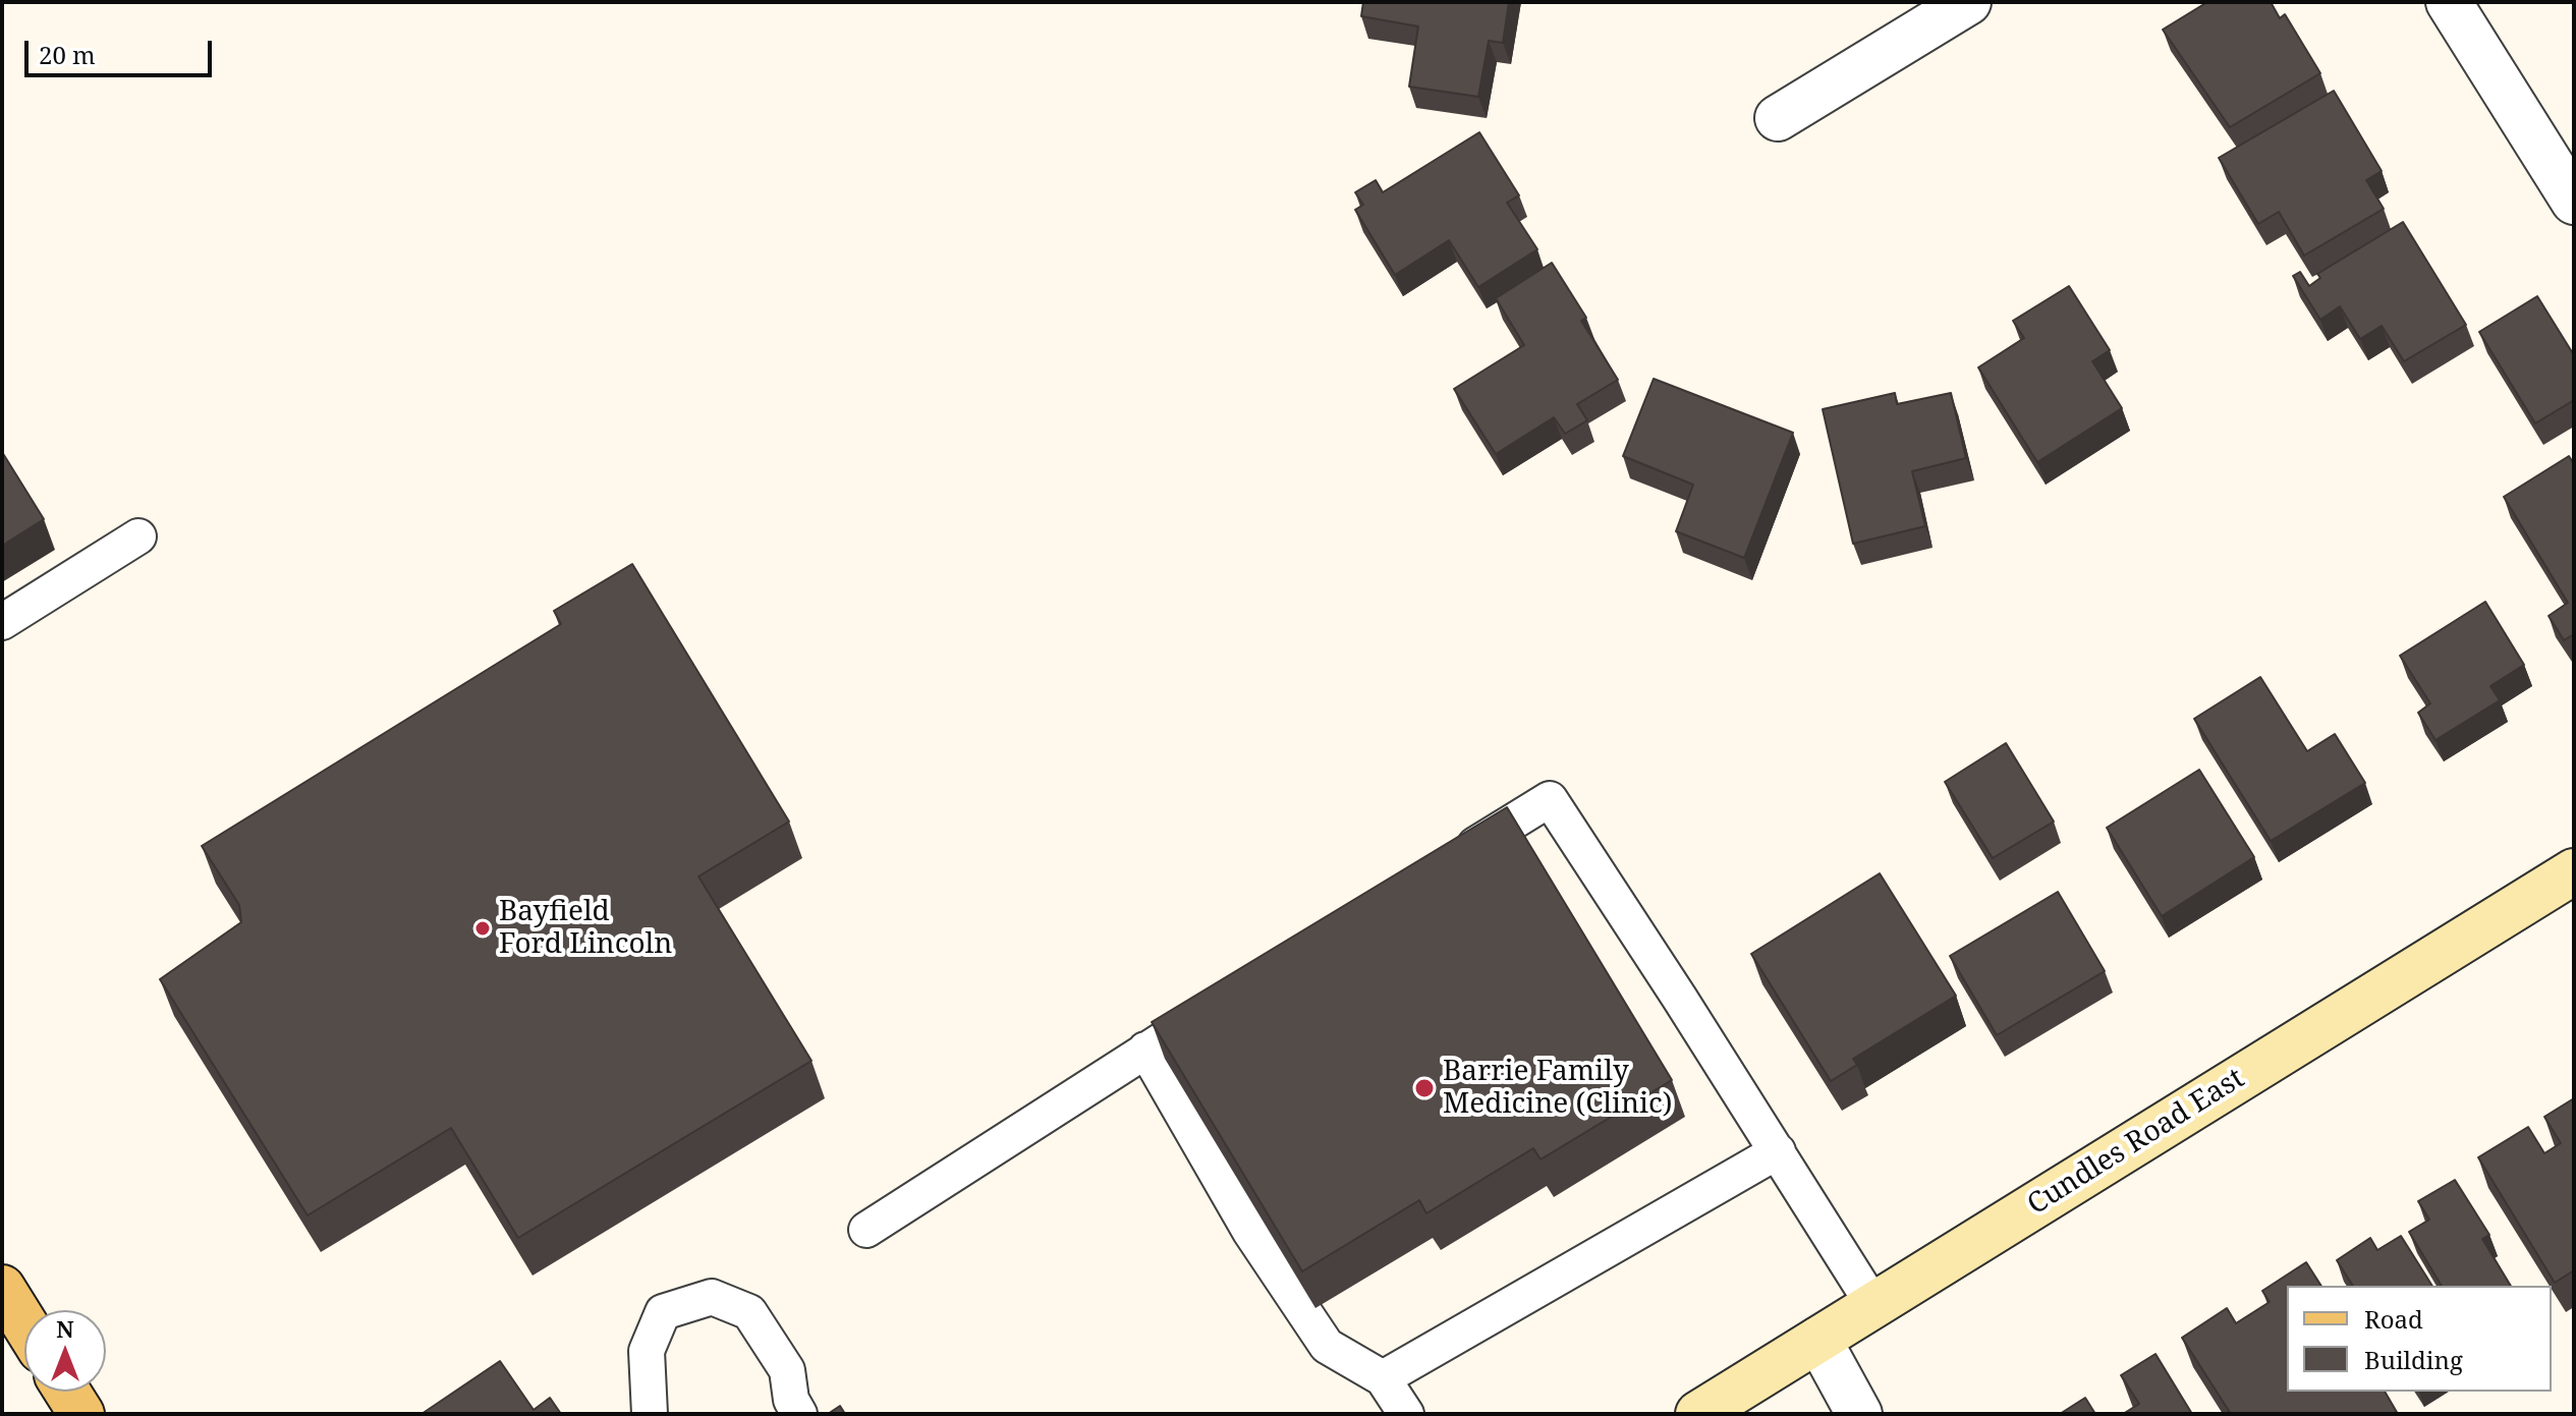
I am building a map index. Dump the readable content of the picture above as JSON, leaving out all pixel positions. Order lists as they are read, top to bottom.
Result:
{
  "streets": {
    "main road": ["Cundles Road East"]
  },
  "places": ["Bayfield Ford Lincoln", "Barrie Family Medicine (Clinic)"],
  "legend": ["Road", "Building"],
  "scale_bar": "20 m",
  "north": "top"
}
